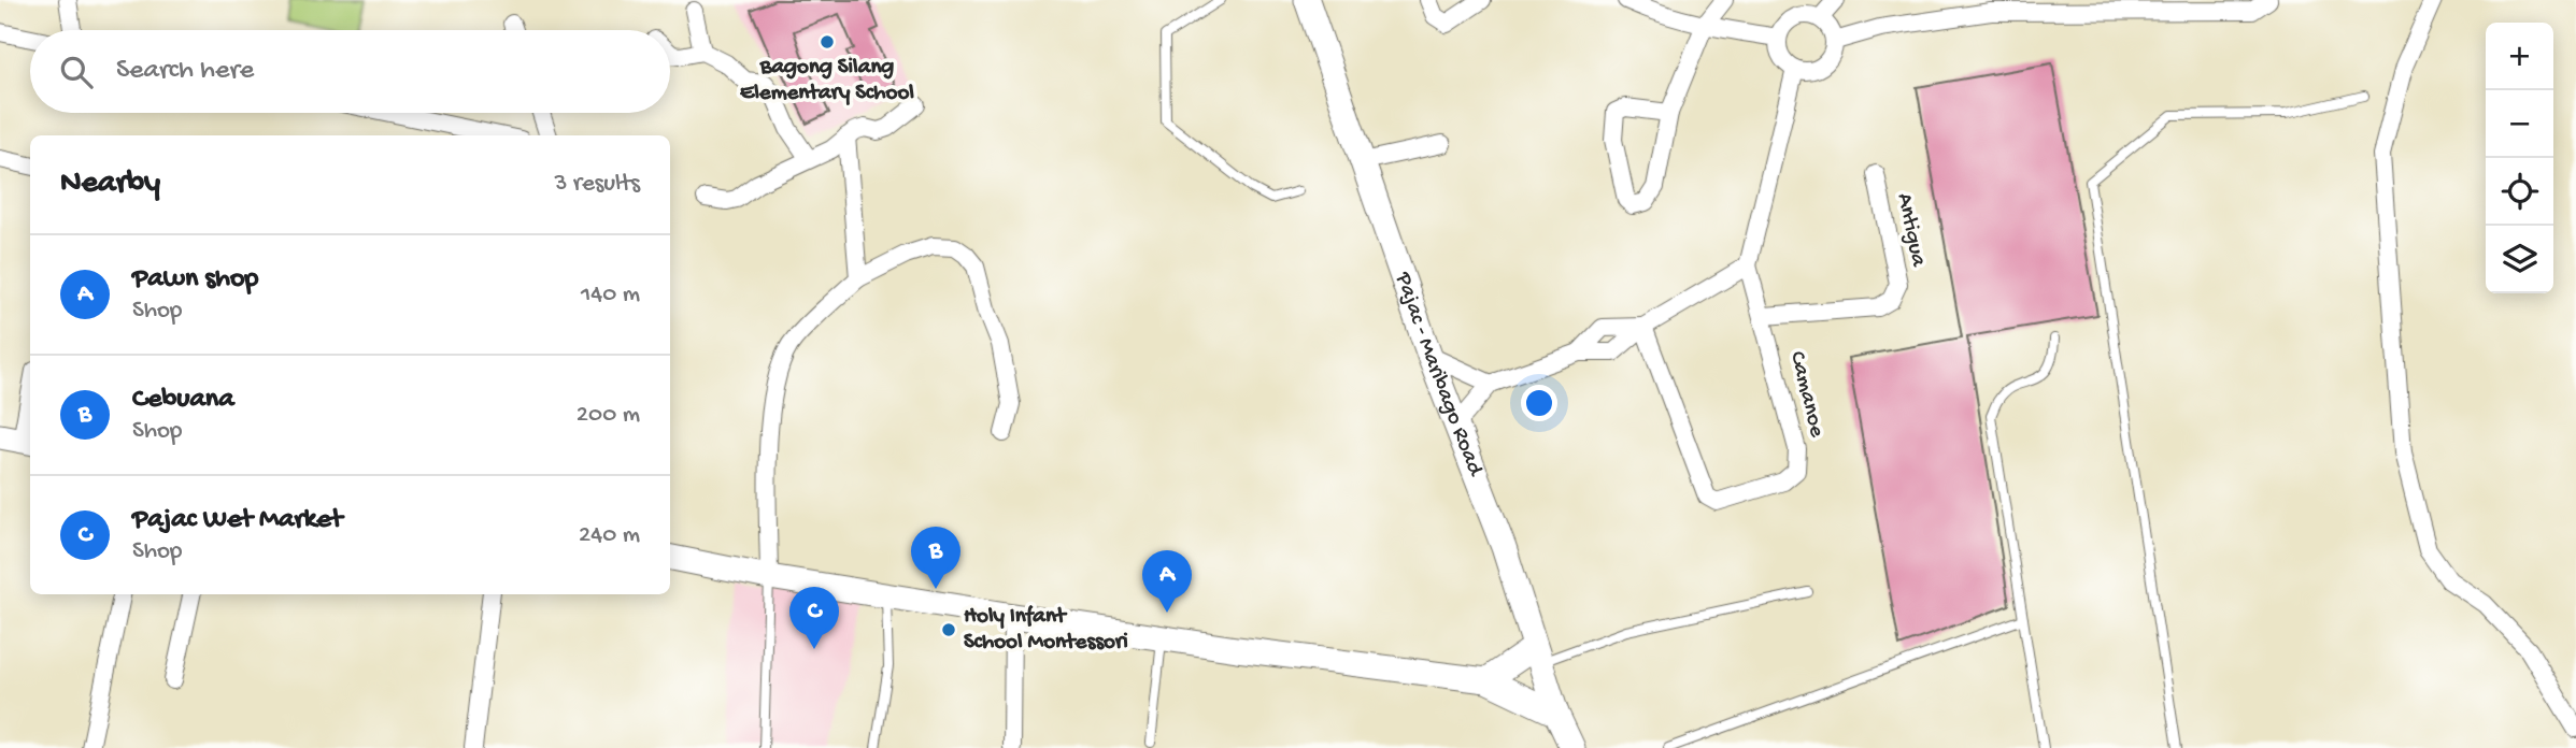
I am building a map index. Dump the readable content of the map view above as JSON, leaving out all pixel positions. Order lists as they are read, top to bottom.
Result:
{
  "streets": {
    "street": ["Antigua", "Pajac - Maribago Road", "Camanoe"]
  },
  "crossings": [
    ["Antigua", "Camanoe"]
  ],
  "places": ["Bagong Silang Elementary School", "Holy Infant School Montessori"],
  "page": {
    "map_buttons": ["+", "−"],
    "search": "Search here",
    "heading": ["Nearby", "3 results"],
    "list": [
      {
        "mark": "A",
        "name": "Pawn shop",
        "note": "Shop",
        "value": "140 m"
      },
      {
        "mark": "B",
        "name": "Cebuana",
        "note": "Shop",
        "value": "200 m"
      },
      {
        "mark": "C",
        "name": "Pajac Wet Market",
        "note": "Shop",
        "value": "240 m"
      }
    ],
    "pins": ["B", "A", "C"]
  }
}
